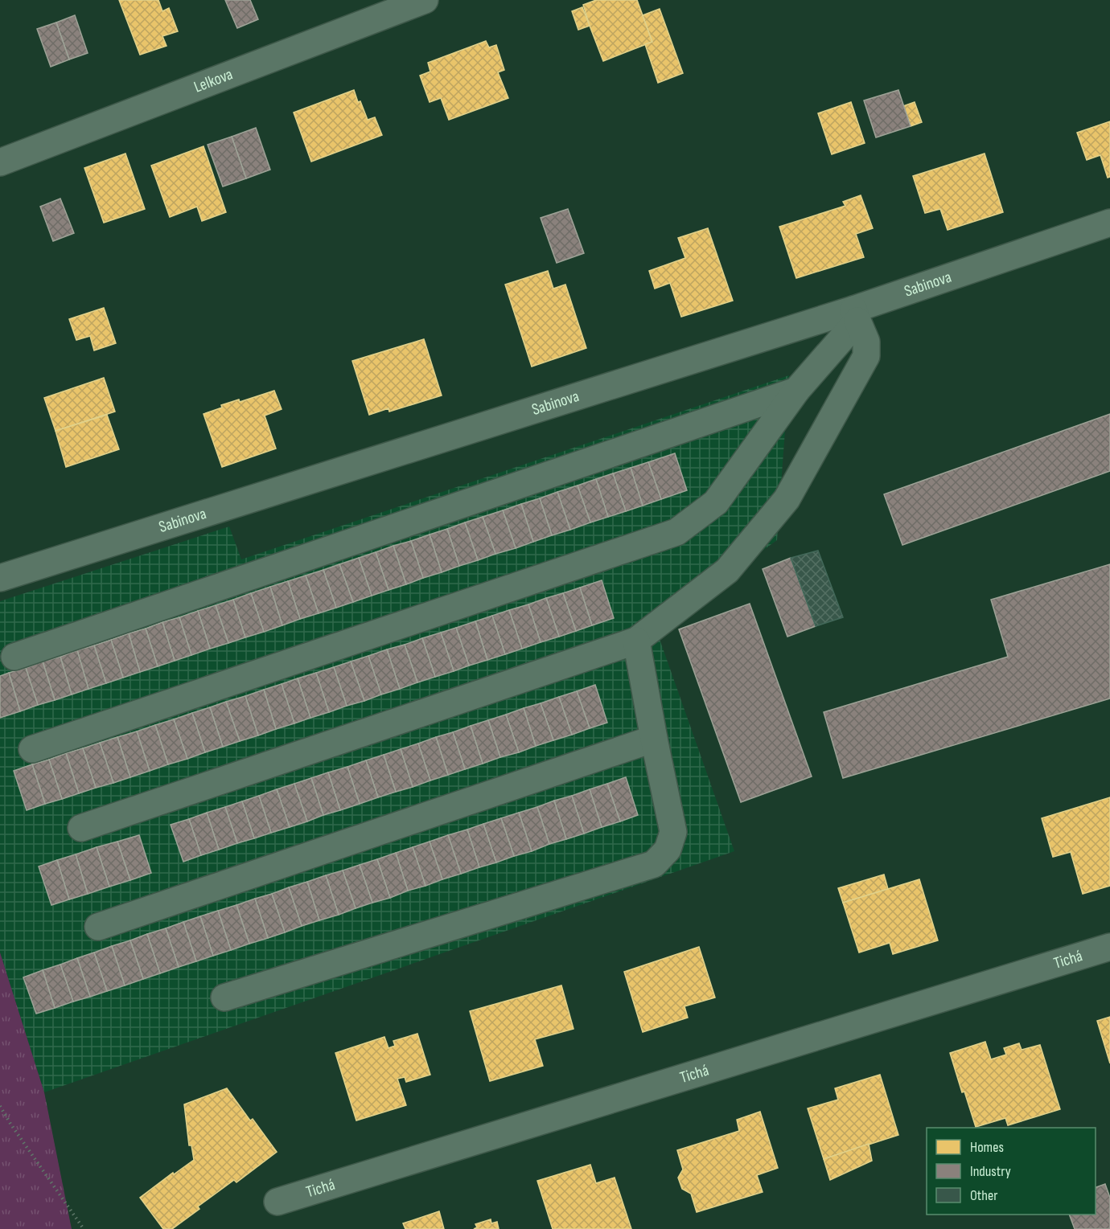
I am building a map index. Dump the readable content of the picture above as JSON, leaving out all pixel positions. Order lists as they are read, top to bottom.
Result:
{
  "streets": {
    "street": ["Lelkova", "Sabinova", "Tichá"]
  },
  "legend": ["Homes", "Industry", "Other"]
}
